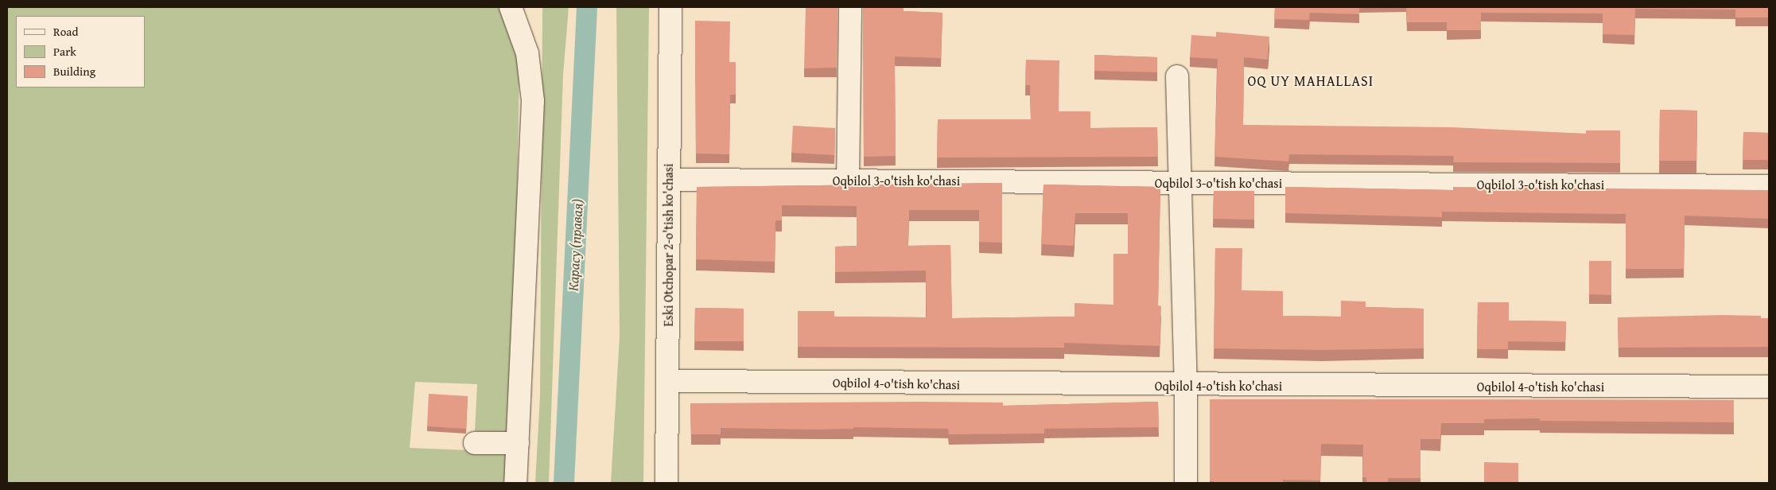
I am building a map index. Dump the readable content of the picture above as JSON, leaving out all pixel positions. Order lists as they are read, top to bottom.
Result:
{
  "streets": {
    "street": ["Oqbilol 3-o'tish ko'chasi", "Eski Otchopar 2-o'tish ko'chasi", "Oqbilol 4-o'tish ko'chasi"]
  },
  "crossings": [
    ["Oqbilol 3-o'tish ko'chasi", "Eski Otchopar 2-o'tish ko'chasi"],
    ["Eski Otchopar 2-o'tish ko'chasi", "Oqbilol 4-o'tish ko'chasi"]
  ],
  "districts": ["OQ UY MAHALLASI"],
  "water": ["Карасу (правая)"],
  "legend": ["Road", "Park", "Building"]
}
